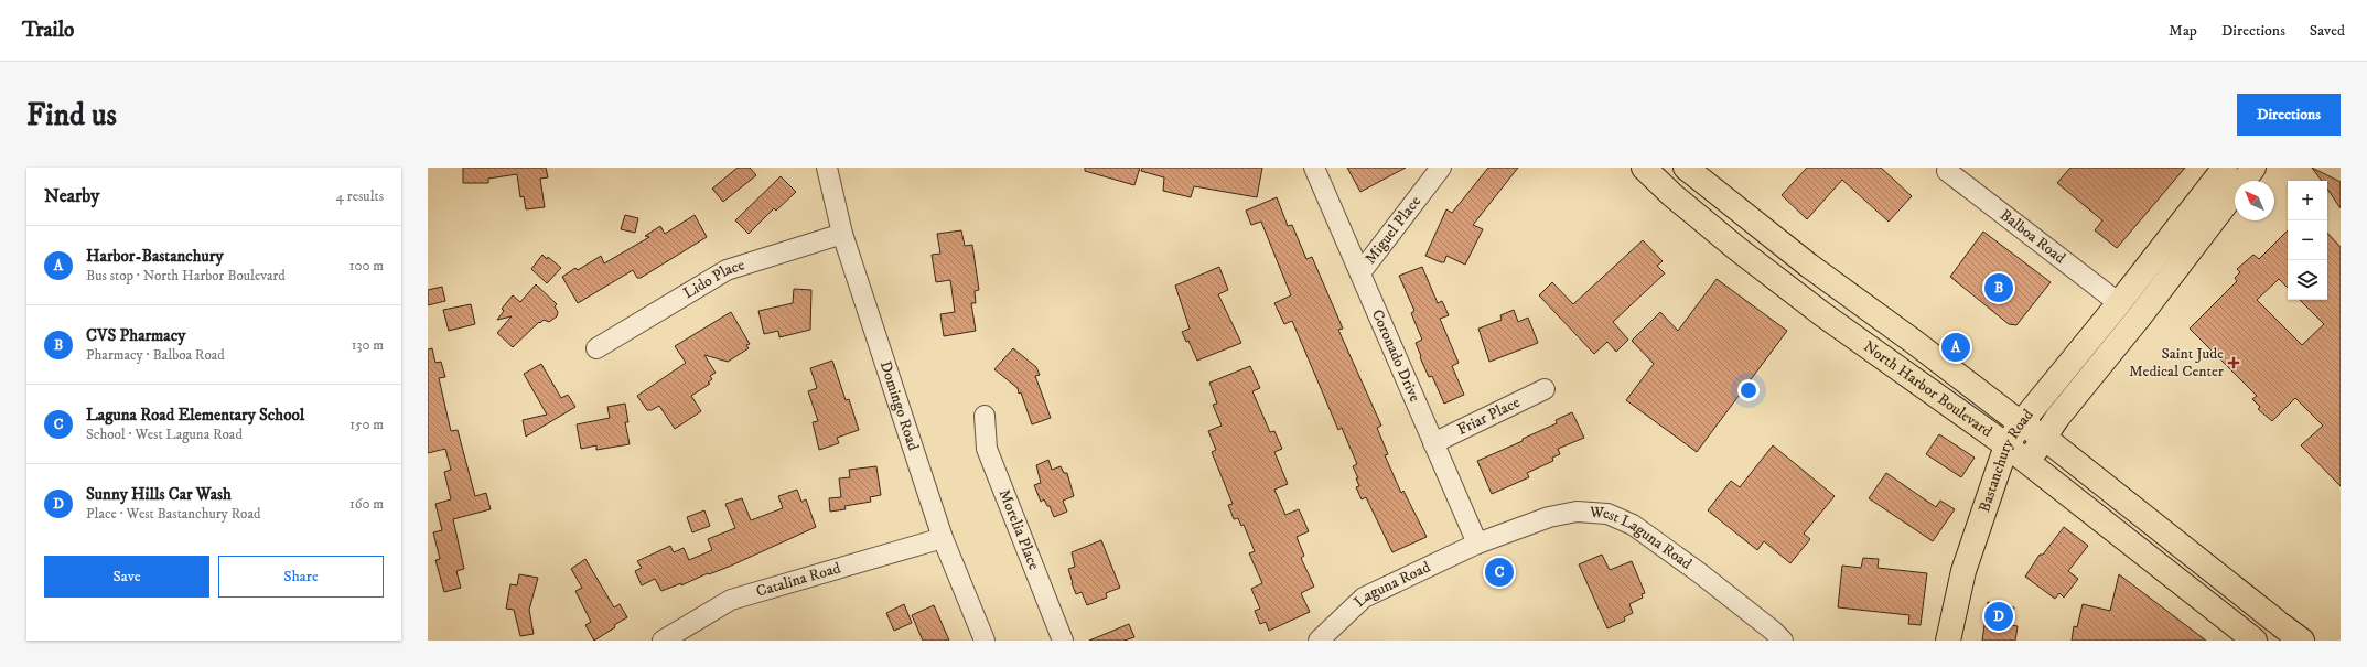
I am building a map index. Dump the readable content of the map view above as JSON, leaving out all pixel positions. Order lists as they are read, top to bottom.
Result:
{
  "streets": {
    "main road": ["North Harbor Boulevard", "Bastanchury Road"],
    "street": [
      "Miguel Place",
      "Balboa Road",
      "Lido Place",
      "Coronado Drive",
      "Domingo Road",
      "Friar Place",
      "Morelia Place",
      "West Laguna Road",
      "Catalina Road",
      "Laguna Road"
    ]
  },
  "crossings": [
    ["Miguel Place", "Coronado Drive"],
    ["Balboa Road", "Bastanchury Road"],
    ["Lido Place", "Domingo Road"],
    ["Coronado Drive", "Friar Place"],
    ["Coronado Drive", "West Laguna Road"],
    ["Coronado Drive", "Laguna Road"],
    ["North Harbor Boulevard", "Bastanchury Road"],
    ["Domingo Road", "Catalina Road"],
    ["West Laguna Road", "Laguna Road"]
  ],
  "places": {
    "health": ["Saint Jude Medical Center"]
  },
  "north": "top left",
  "page": {
    "header": "Trailo",
    "nav": ["Map", "Directions", "Saved"],
    "buttons": [
      "Directions",
      ["Save", "Share"]
    ],
    "title": "Find us",
    "heading": ["Nearby", "4 results"],
    "map_buttons": ["+", "−"],
    "list": [
      {
        "mark": "A",
        "name": "Harbor-Bastanchury",
        "note": "Bus stop · North Harbor Boulevard",
        "value": "100 m"
      },
      {
        "mark": "B",
        "name": "CVS Pharmacy",
        "note": "Pharmacy · Balboa Road",
        "value": "130 m"
      },
      {
        "mark": "C",
        "name": "Laguna Road Elementary School",
        "note": "School · West Laguna Road",
        "value": "150 m"
      },
      {
        "mark": "D",
        "name": "Sunny Hills Car Wash",
        "note": "Place · West Bastanchury Road",
        "value": "160 m"
      }
    ],
    "pins": [
      "B",
      "A",
      "C",
      "D"
    ]
  }
}
